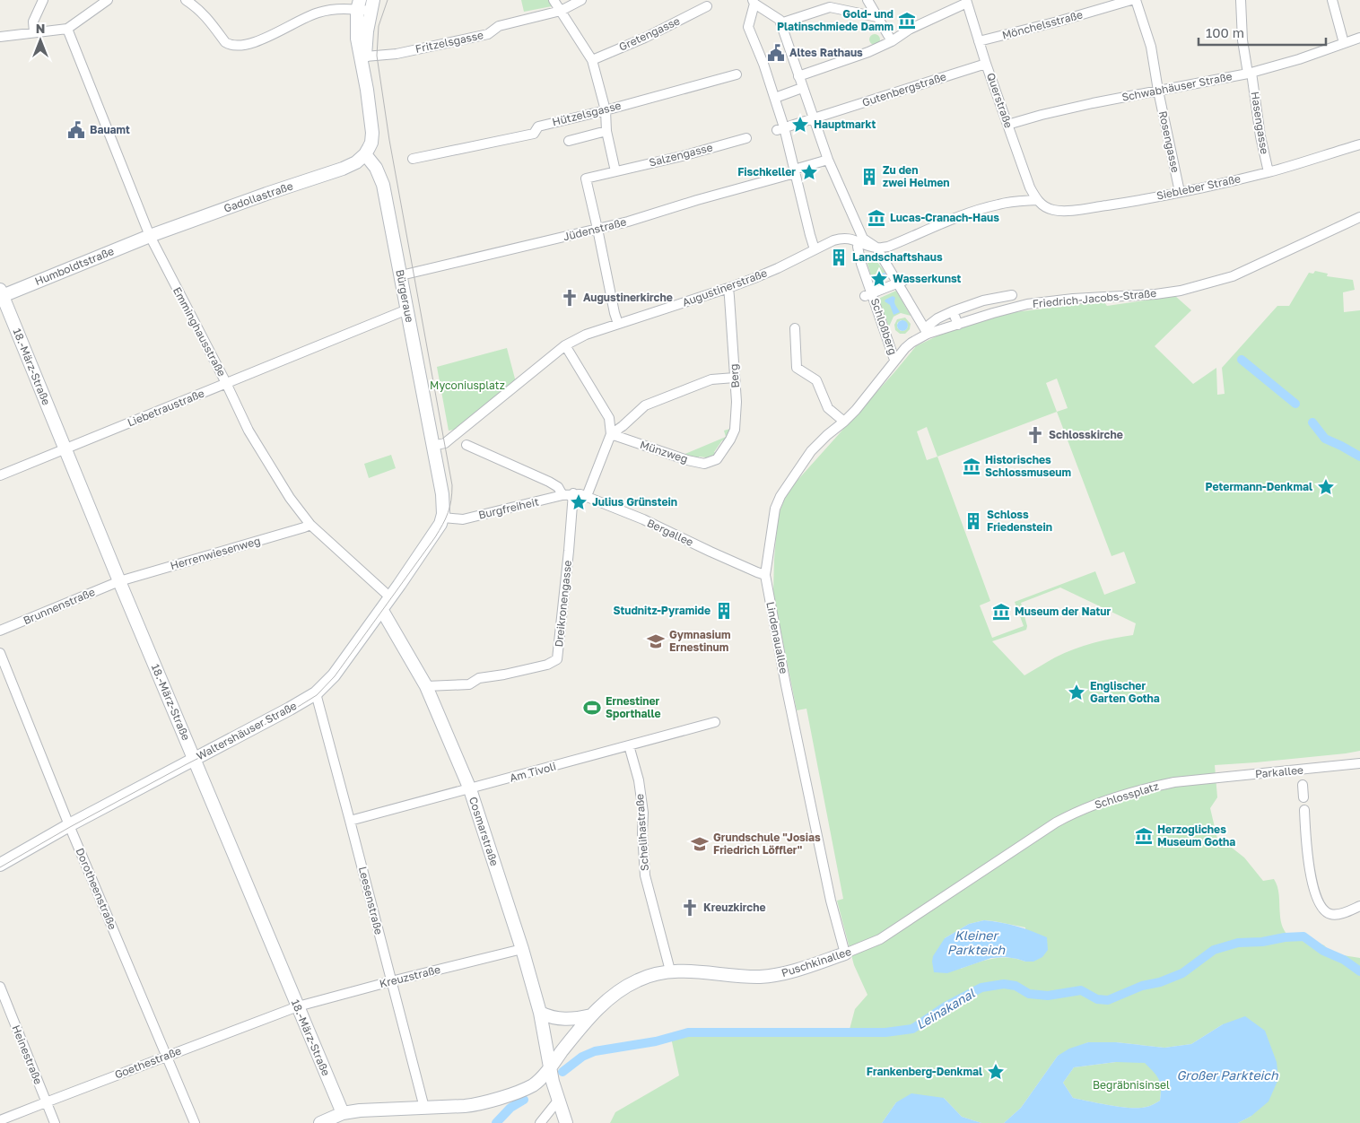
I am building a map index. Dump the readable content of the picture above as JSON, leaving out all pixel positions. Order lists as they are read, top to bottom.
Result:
{
  "streets": {
    "street": [
      "Mönchelsstraße",
      "Gretengasse",
      "Fritzelsgasse",
      "Schwabhäuser Straße",
      "Gutenbergstraße",
      "Querstraße",
      "Hützelsgasse",
      "Hasengasse",
      "Rosengasse",
      "Salzengasse",
      "Siebleber Straße",
      "Gadollastraße",
      "Jüdenstraße",
      "Humboldtstraße",
      "Augustinerstraße",
      "Bürgeraue",
      "Friedrich-Jacobs-Straße",
      "Schloßberg",
      "Emminghausstraße",
      "18.-März-Straße",
      "Berg",
      "Liebetraustraße",
      "Münzweg",
      "Burgfreiheit",
      "Bergallee",
      "Herrenwiesenweg",
      "Dreikronengasse",
      "Brunnenstraße",
      "Lindenauallee",
      "Waltershäuser Straße",
      "Am Tivoli",
      "Parkallee",
      "Schlossplatz",
      "Cosmarstraße",
      "Schelihastraße",
      "Dorotheenstraße",
      "Leesenstraße",
      "Puschkinallee",
      "Kreuzstraße",
      "Heinestraße",
      "Goethestraße"
    ]
  },
  "crossings": [
    ["Mönchelsstraße", "Querstraße"],
    ["Schwabhäuser Straße", "Querstraße"],
    ["Schwabhäuser Straße", "Hasengasse"],
    ["Schwabhäuser Straße", "Rosengasse"],
    ["Gutenbergstraße", "Querstraße"],
    ["Querstraße", "Siebleber Straße"],
    ["Hasengasse", "Siebleber Straße"],
    ["Rosengasse", "Siebleber Straße"],
    ["Salzengasse", "Jüdenstraße"],
    ["Gadollastraße", "Humboldtstraße"],
    ["Gadollastraße", "Bürgeraue"],
    ["Gadollastraße", "Emminghausstraße"],
    ["Jüdenstraße", "Bürgeraue"],
    ["Humboldtstraße", "Emminghausstraße"],
    ["Humboldtstraße", "18.-März-Straße"],
    ["Augustinerstraße", "Schloßberg"],
    ["Augustinerstraße", "Berg"],
    ["Bürgeraue", "Liebetraustraße"],
    ["Bürgeraue", "Burgfreiheit"],
    ["Bürgeraue", "Waltershäuser Straße"],
    ["Friedrich-Jacobs-Straße", "Schloßberg"],
    ["Friedrich-Jacobs-Straße", "Lindenauallee"],
    ["Schloßberg", "Lindenauallee"],
    ["Emminghausstraße", "Liebetraustraße"],
    ["Emminghausstraße", "Herrenwiesenweg"],
    ["Emminghausstraße", "Waltershäuser Straße"],
    ["18.-März-Straße", "Liebetraustraße"],
    ["18.-März-Straße", "Herrenwiesenweg"],
    ["18.-März-Straße", "Brunnenstraße"],
    ["18.-März-Straße", "Waltershäuser Straße"],
    ["18.-März-Straße", "Puschkinallee"],
    ["18.-März-Straße", "Kreuzstraße"],
    ["18.-März-Straße", "Goethestraße"],
    ["Berg", "Münzweg"],
    ["Burgfreiheit", "Bergallee"],
    ["Burgfreiheit", "Dreikronengasse"],
    ["Burgfreiheit", "Waltershäuser Straße"],
    ["Bergallee", "Dreikronengasse"],
    ["Bergallee", "Lindenauallee"],
    ["Herrenwiesenweg", "Brunnenstraße"],
    ["Dreikronengasse", "Cosmarstraße"],
    ["Lindenauallee", "Puschkinallee"],
    ["Waltershäuser Straße", "Cosmarstraße"],
    ["Waltershäuser Straße", "Dorotheenstraße"],
    ["Waltershäuser Straße", "Leesenstraße"],
    ["Am Tivoli", "Cosmarstraße"],
    ["Am Tivoli", "Schelihastraße"],
    ["Am Tivoli", "Leesenstraße"],
    ["Parkallee", "Schlossplatz"],
    ["Schlossplatz", "Puschkinallee"],
    ["Cosmarstraße", "Puschkinallee"],
    ["Cosmarstraße", "Kreuzstraße"],
    ["Schelihastraße", "Puschkinallee"],
    ["Dorotheenstraße", "Goethestraße"],
    ["Leesenstraße", "Puschkinallee"],
    ["Leesenstraße", "Kreuzstraße"],
    ["Kreuzstraße", "Goethestraße"],
    ["Heinestraße", "Goethestraße"]
  ],
  "water": ["Kleiner Parkteich", "Leinakanal", "Großer Parkteich"],
  "parks": ["Myconiusplatz", "Begräbnisinsel"],
  "places": {
    "museum": [
      "Gold- und Platinschmiede Damm",
      "Lucas-Cranach-Haus",
      "Historisches Schlossmuseum",
      "Museum der Natur",
      "Herzogliches Museum Gotha"
    ],
    "public building": ["Altes Rathaus", "Bauamt"],
    "place": [
      "Hauptmarkt",
      "Fischkeller",
      "Wasserkunst",
      "Petermann-Denkmal",
      "Julius Grünstein",
      "Englischer Garten Gotha",
      "Frankenberg-Denkmal"
    ],
    "building": [
      "Zu den zwei Helmen",
      "Landschaftshaus",
      "Schloss Friedenstein",
      "Studnitz-Pyramide"
    ],
    "church": ["Augustinerkirche", "Schlosskirche", "Kreuzkirche"],
    "school or university": ["Gymnasium Ernestinum", "Grundschule \"Josias Friedrich Löffler\""],
    "sports": ["Ernestiner Sporthalle"]
  },
  "scale_bar": "100 m",
  "north": "top"
}
